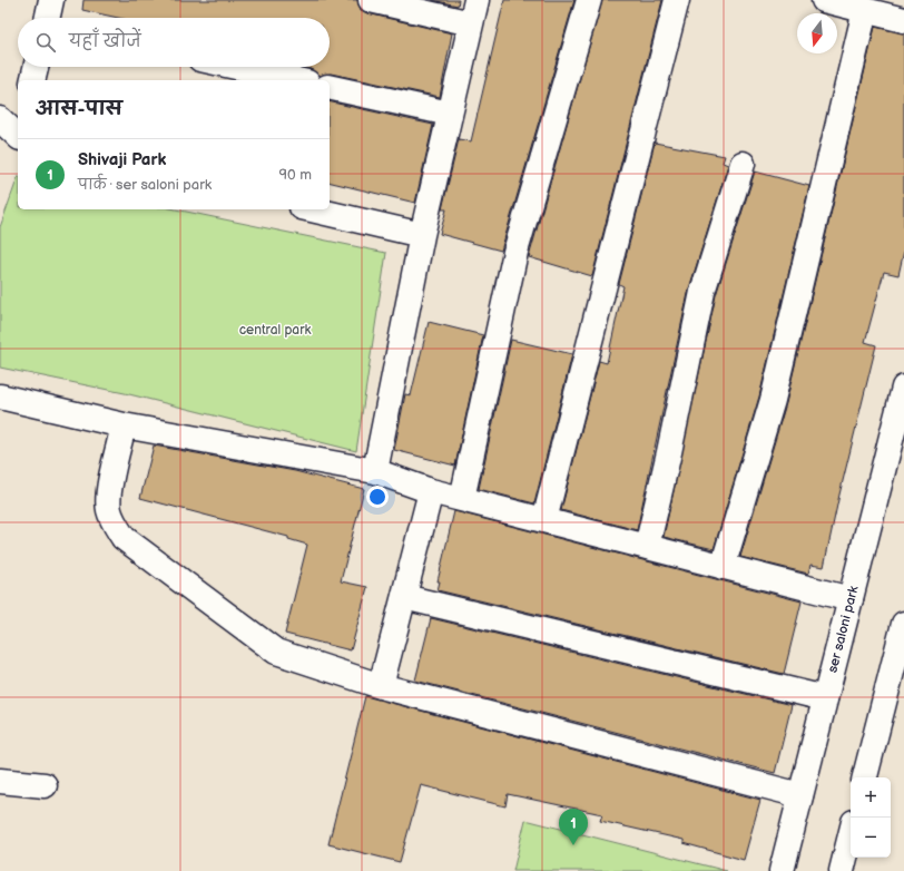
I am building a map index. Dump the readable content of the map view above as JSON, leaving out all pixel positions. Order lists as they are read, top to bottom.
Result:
{
  "streets": {
    "street": ["ser saloni park"]
  },
  "parks": ["central park"],
  "north": "bottom",
  "page": {
    "search": "यहाँ खोजें",
    "heading": "आस-पास",
    "list": [
      {
        "mark": "1",
        "name": "Shivaji Park",
        "note": "पार्क · ser saloni park",
        "value": "90 m"
      }
    ],
    "map_buttons": ["+", "−"],
    "pins": "1"
  }
}
